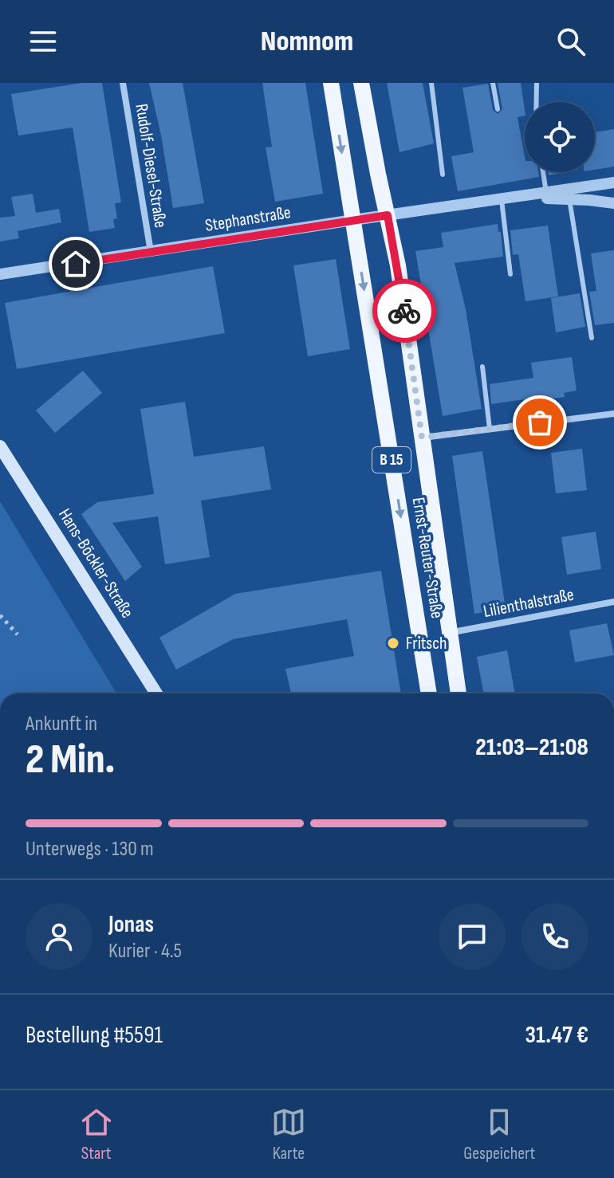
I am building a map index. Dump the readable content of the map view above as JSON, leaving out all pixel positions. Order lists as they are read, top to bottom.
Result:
{
  "streets": {
    "main road": ["B 15", "Ernst-Reuter-Straße", "Hans-Böckler-Straße"],
    "street": ["Rudolf-Diesel-Straße", "Stephanstraße", "Lilienthalstraße"]
  },
  "crossings": [
    ["Rudolf-Diesel-Straße", "Stephanstraße"],
    ["Stephanstraße", "Ernst-Reuter-Straße"],
    ["Ernst-Reuter-Straße", "Lilienthalstraße"]
  ],
  "places": ["Fritsch"],
  "page": {
    "header": "Nomnom",
    "heading": ["2 Min.", "Ankunft in", "21:03–21:08"],
    "panel": [
      "Jonas",
      "Kurier · 4.5",
      "Bestellung #5591",
      "31.47 €"
    ],
    "bar": "Unterwegs · 130 m",
    "tabs": ["Start", "Karte", "Gespeichert"]
  }
}
